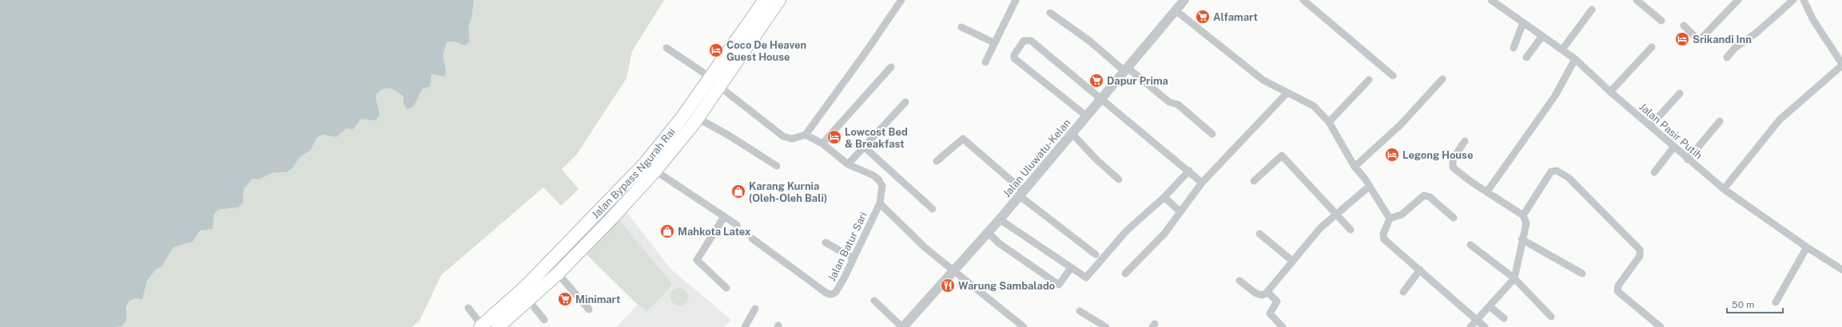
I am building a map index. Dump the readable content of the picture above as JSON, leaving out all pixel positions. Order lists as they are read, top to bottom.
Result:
{
  "streets": {
    "highway": ["Jalan Bypass Ngurah Rai"],
    "street": ["Jalan Pasir Putih", "Jalan Uluwatu-Kelan", "Jalan Batur Sari"]
  },
  "crossings": [
    ["Jalan Uluwatu-Kelan", "Jalan Batur Sari"]
  ],
  "places": {
    "supermarket": ["Alfamart", "Dapur Prima", "Minimart"],
    "hotel": [
      "Srikandi Inn",
      "Coco De Heaven Guest House",
      "Lowcost Bed & Breakfast",
      "Legong House"
    ],
    "shop": ["Karang Kurnia (Oleh-Oleh Bali)", "Mahkota Latex"],
    "restaurant": ["Warung Sambalado"]
  },
  "scale_bar": "50 m"
}
